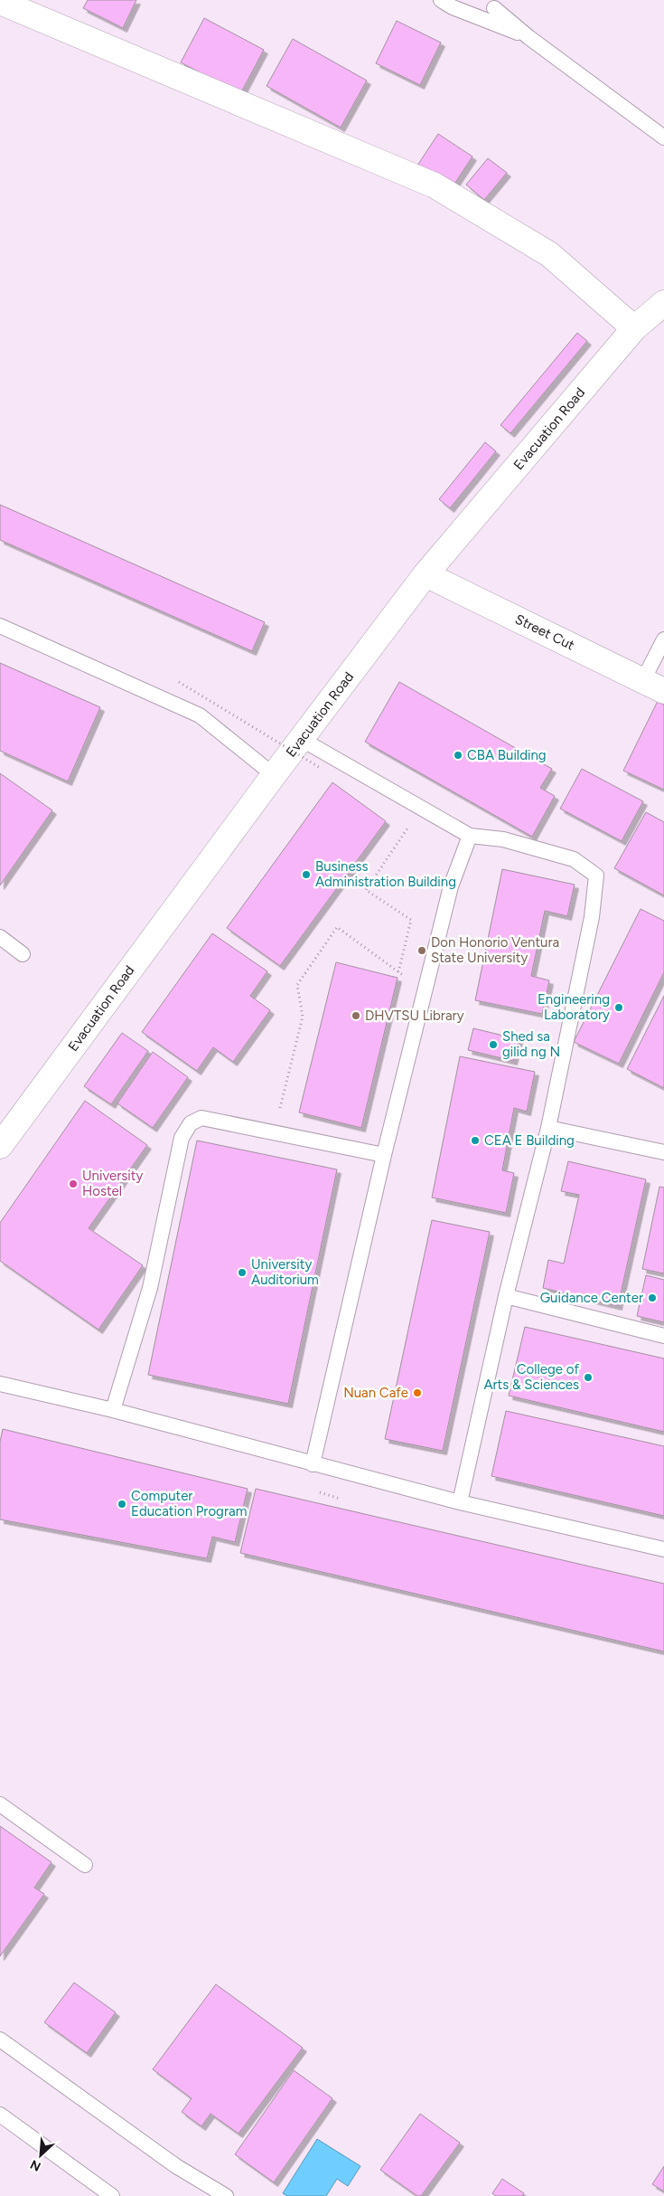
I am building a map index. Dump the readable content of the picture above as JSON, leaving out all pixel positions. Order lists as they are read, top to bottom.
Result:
{
  "streets": {
    "street": ["Evacuation Road", "Street Cut"]
  },
  "crossings": [
    ["Evacuation Road", "Street Cut"]
  ],
  "places": [
    "CBA Building",
    "Business Administration Building",
    "Don Honorio Ventura State University",
    "Engineering Laboratory",
    "DHVTSU Library",
    "Shed sa gilid ng N",
    "CEA E Building",
    "University Hostel",
    "University Auditorium",
    "Guidance Center",
    "College of Arts & Sciences",
    "Nuan Cafe",
    "Computer Education Program"
  ],
  "north": "bottom left"
}
